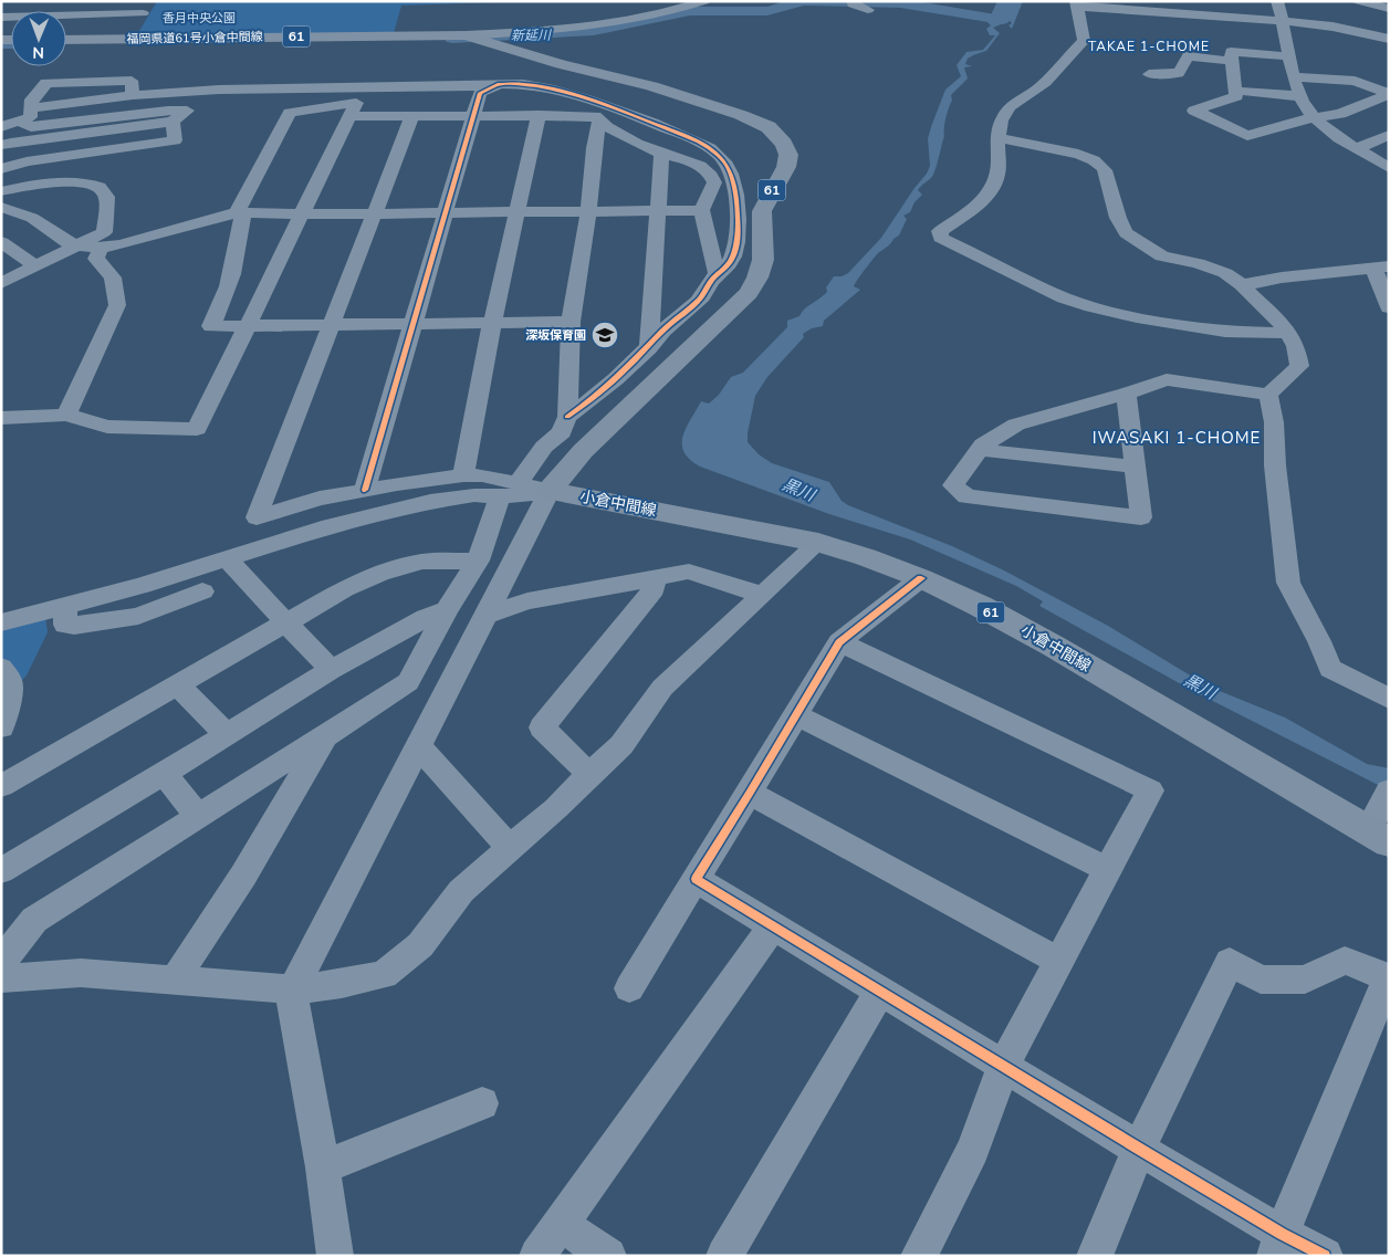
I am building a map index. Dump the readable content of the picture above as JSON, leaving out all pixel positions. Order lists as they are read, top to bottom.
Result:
{
  "streets": {
    "main road": ["61", "福岡県道61号小倉中間線", "小倉中間線"]
  },
  "crossings": [
    ["福岡県道61号小倉中間線", "小倉中間線"]
  ],
  "districts": ["TAKAE 1-CHOME", "IWASAKI 1-CHOME"],
  "water": ["新延川", "黒川"],
  "parks": ["香月中央公園"],
  "places": {
    "school or university": ["深坂保育園"]
  },
  "north": "bottom"
}
